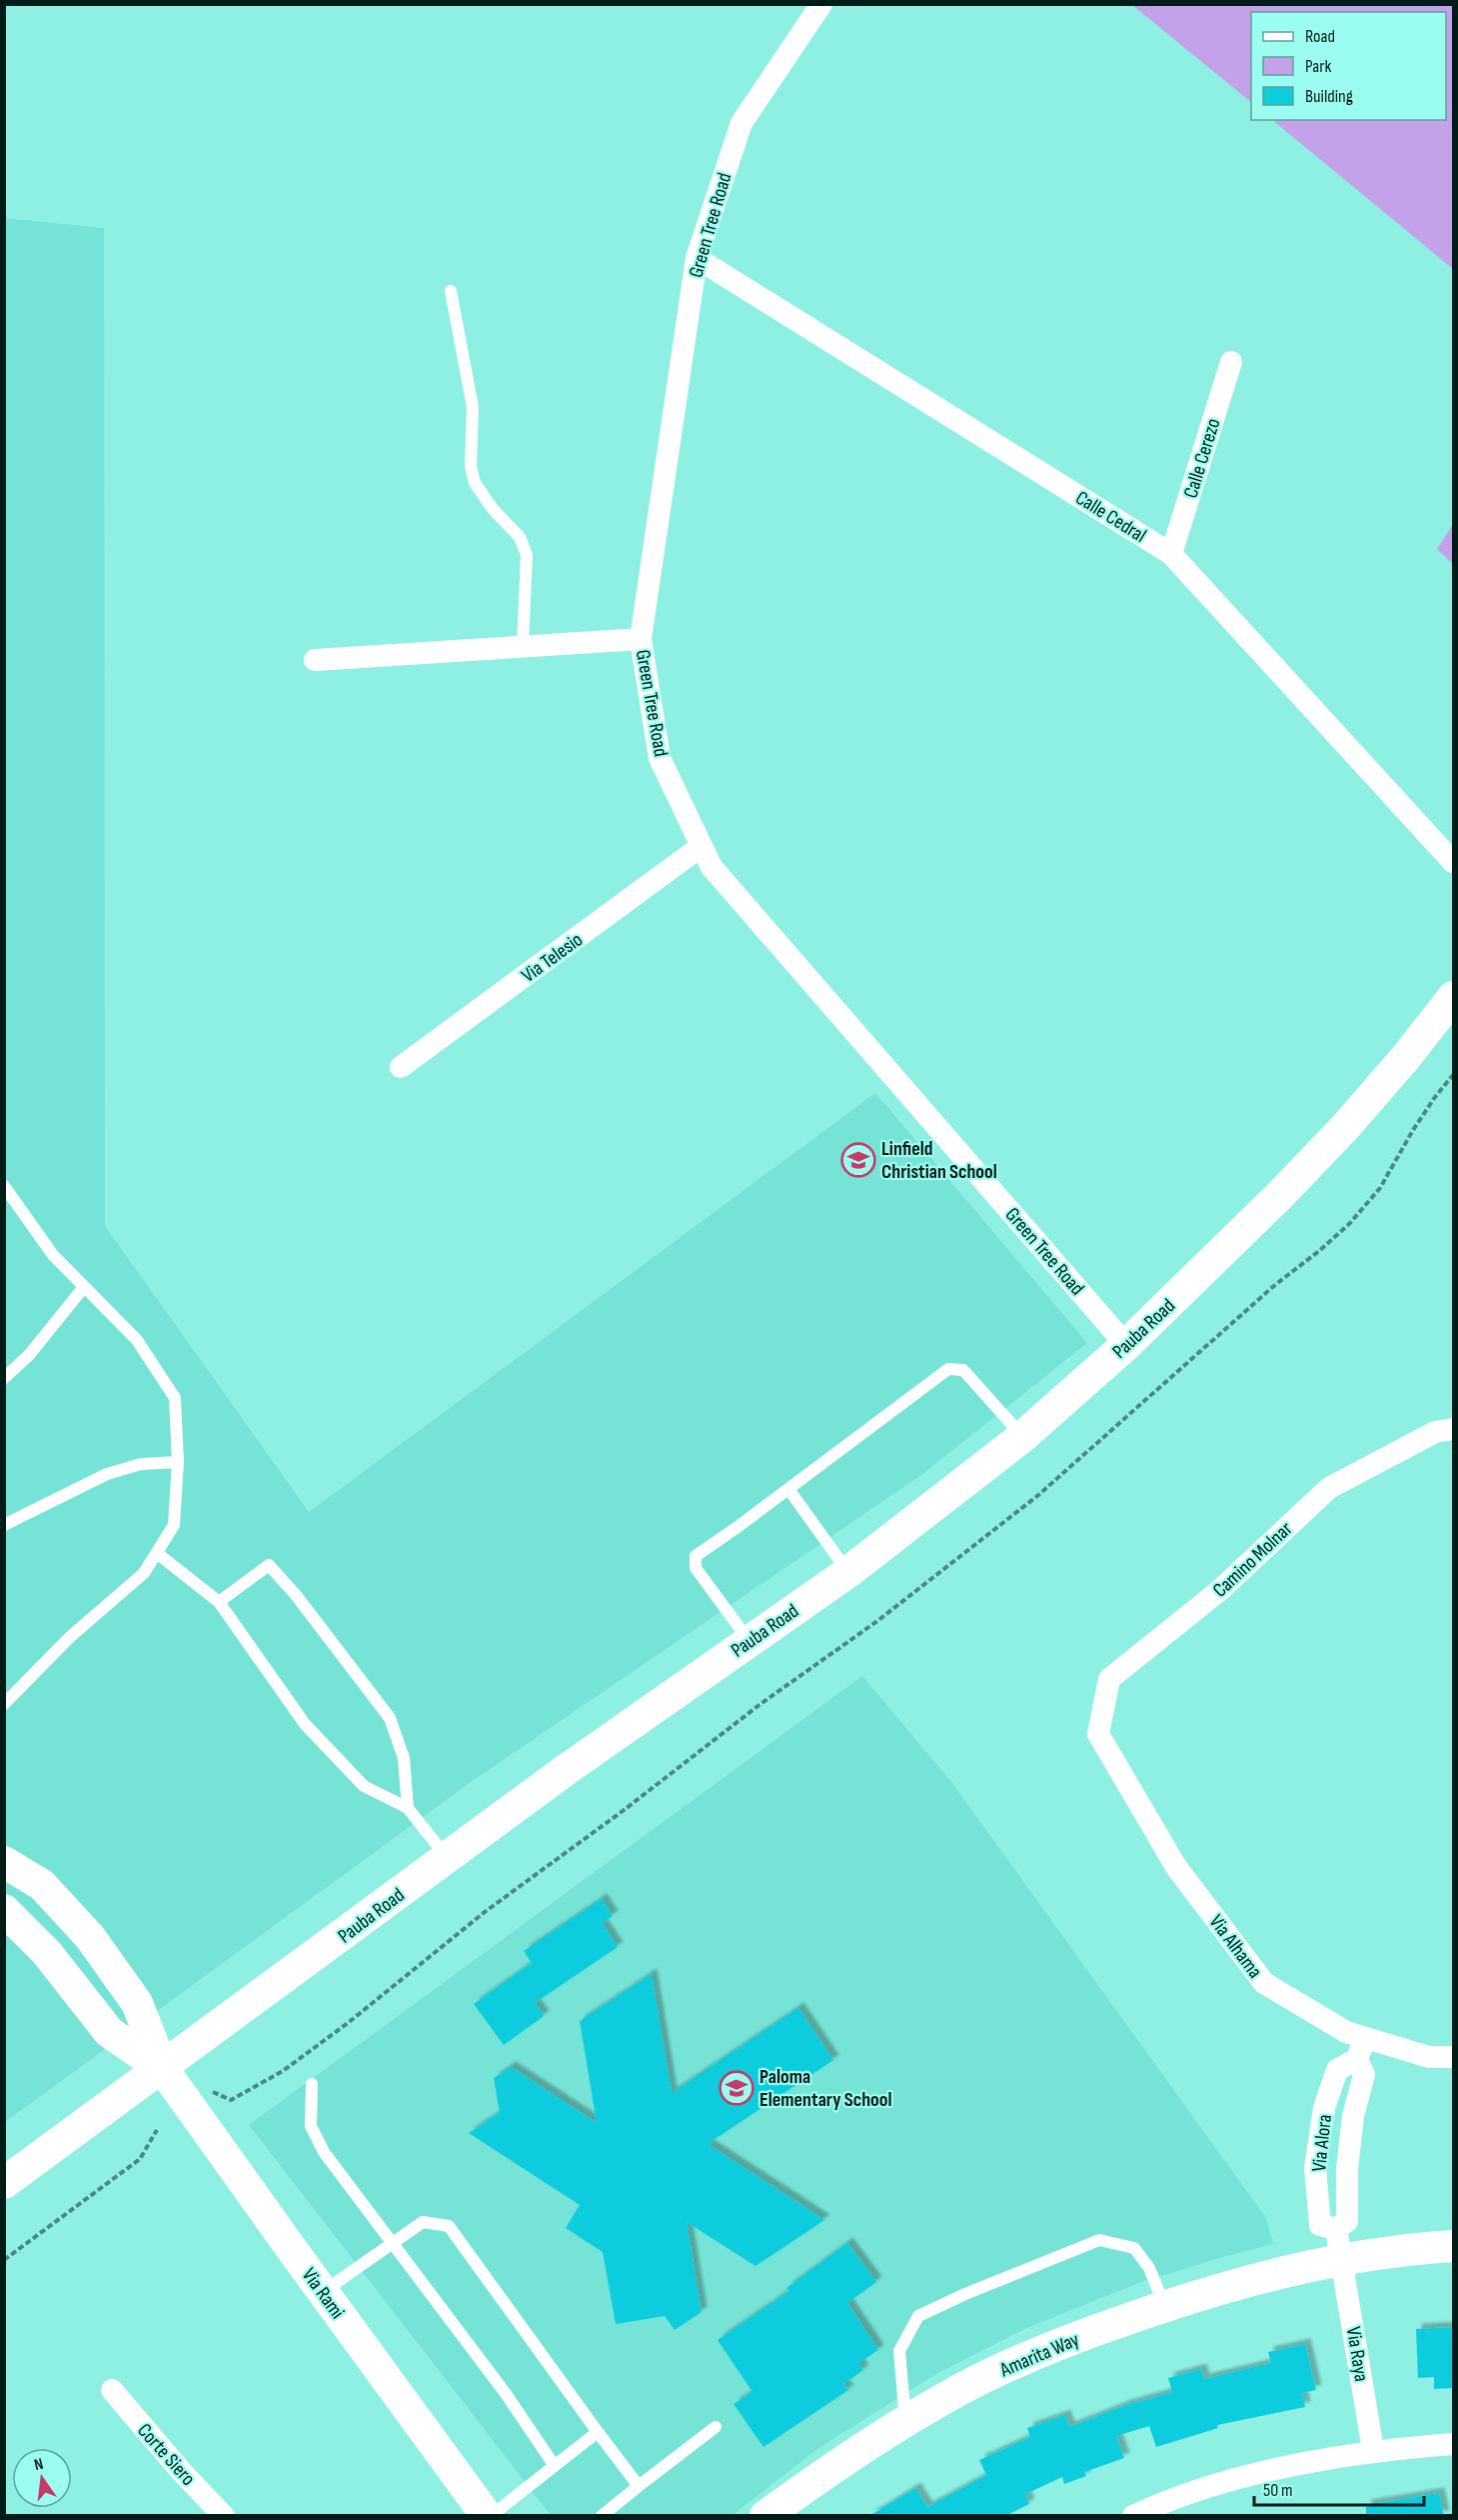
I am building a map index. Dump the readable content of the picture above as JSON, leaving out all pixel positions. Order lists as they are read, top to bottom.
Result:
{
  "streets": {
    "main road": ["Pauba Road", "Via Rami", "Amarita Way"],
    "street": [
      "Green Tree Road",
      "Calle Cerezo",
      "Calle Cedral",
      "Via Telesio",
      "Camino Molnar",
      "Via Alhama",
      "Via Alora",
      "Via Raya",
      "Corte Siero"
    ]
  },
  "crossings": [
    ["Green Tree Road", "Calle Cedral"],
    ["Green Tree Road", "Via Telesio"],
    ["Green Tree Road", "Pauba Road"],
    ["Calle Cerezo", "Calle Cedral"],
    ["Pauba Road", "Via Rami"],
    ["Camino Molnar", "Via Alhama"],
    ["Via Alhama", "Via Alora"],
    ["Via Alora", "Amarita Way"],
    ["Via Alora", "Via Raya"],
    ["Amarita Way", "Via Raya"]
  ],
  "places": {
    "school or university": ["Linfield Christian School", "Paloma Elementary School"]
  },
  "legend": ["Road", "Park", "Building"],
  "scale_bar": "50 m",
  "north": "top"
}
